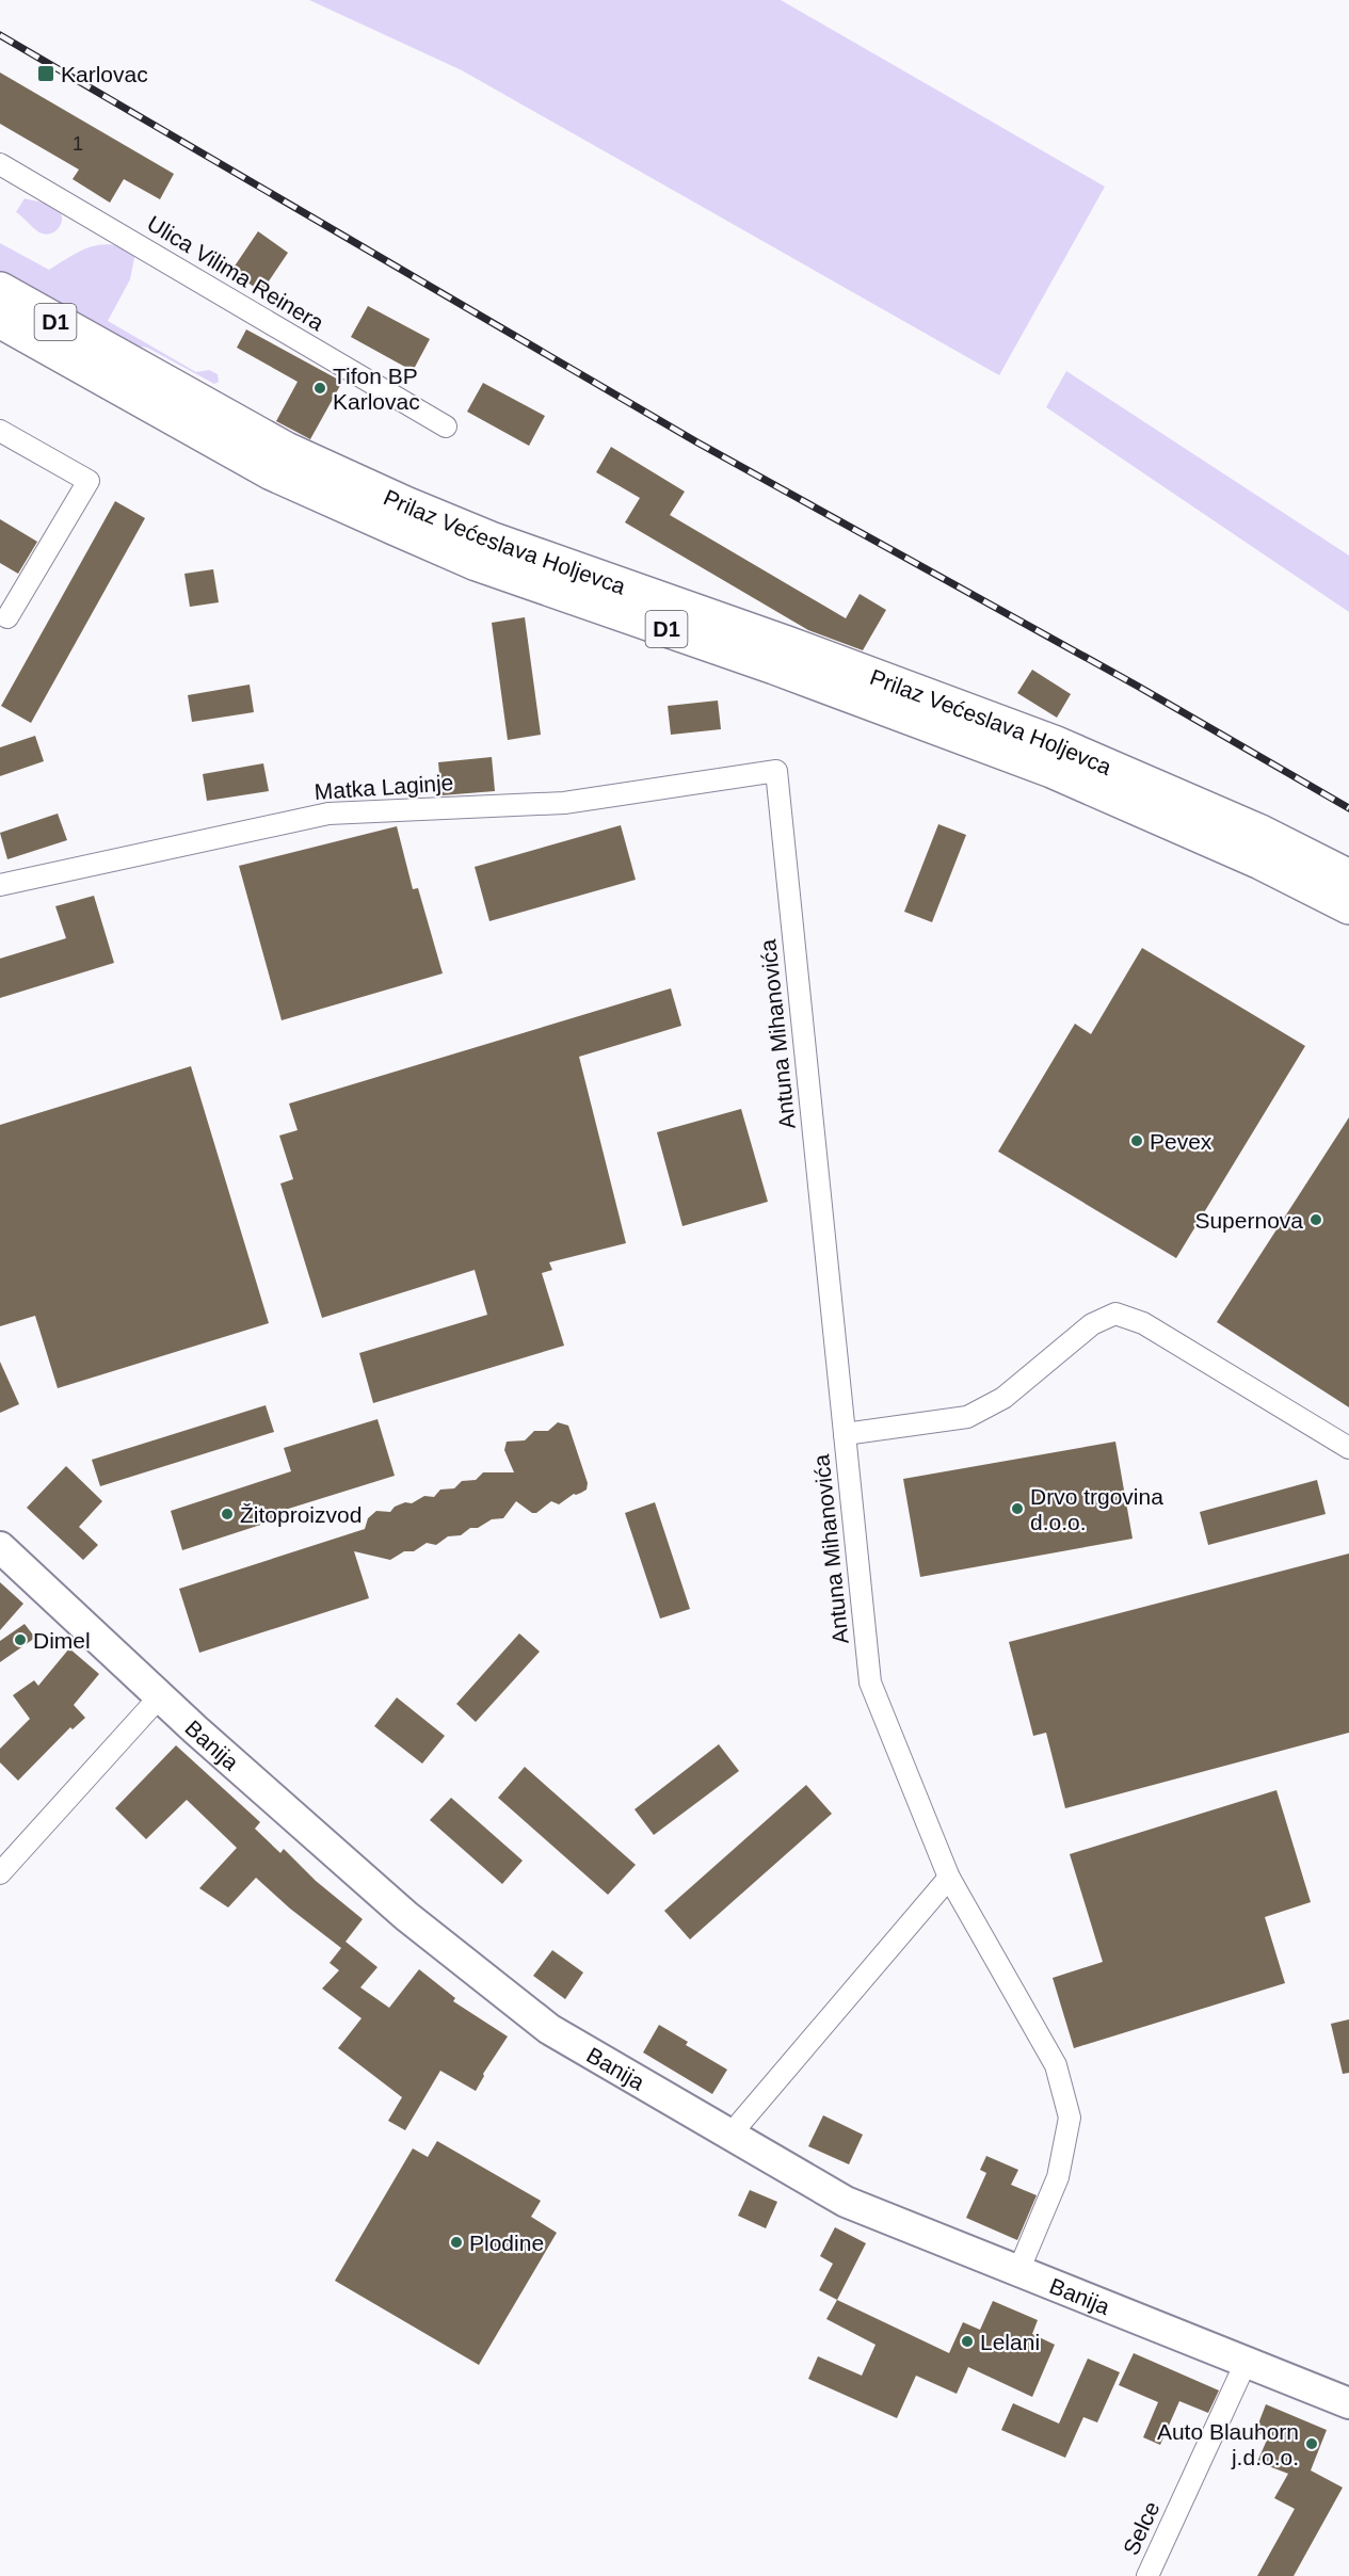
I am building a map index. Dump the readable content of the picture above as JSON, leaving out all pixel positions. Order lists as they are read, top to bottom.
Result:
{
  "streets": {
    "highway": ["D1", "Prilaz Većeslava Holjevca"],
    "main road": ["Banija"],
    "street": [
      "Ulica Vilima Reinera",
      "Matka Laginje",
      "Antuna Mihanovića",
      "Selce"
    ]
  },
  "crossings": [
    ["Matka Laginje", "Antuna Mihanovića"],
    ["Antuna Mihanovića", "Banija"],
    ["Banija", "Selce"]
  ],
  "places": {
    "transit": ["Karlovac"],
    "other": [
      "Tifon BP Karlovac",
      "Pevex",
      "Supernova",
      "Drvo trgovina d.o.o.",
      "Žitoproizvod",
      "Dimel",
      "Plodine",
      "Lelani",
      "Auto Blauhorn j.d.o.o."
    ]
  },
  "house_numbers": ["1"]
}
